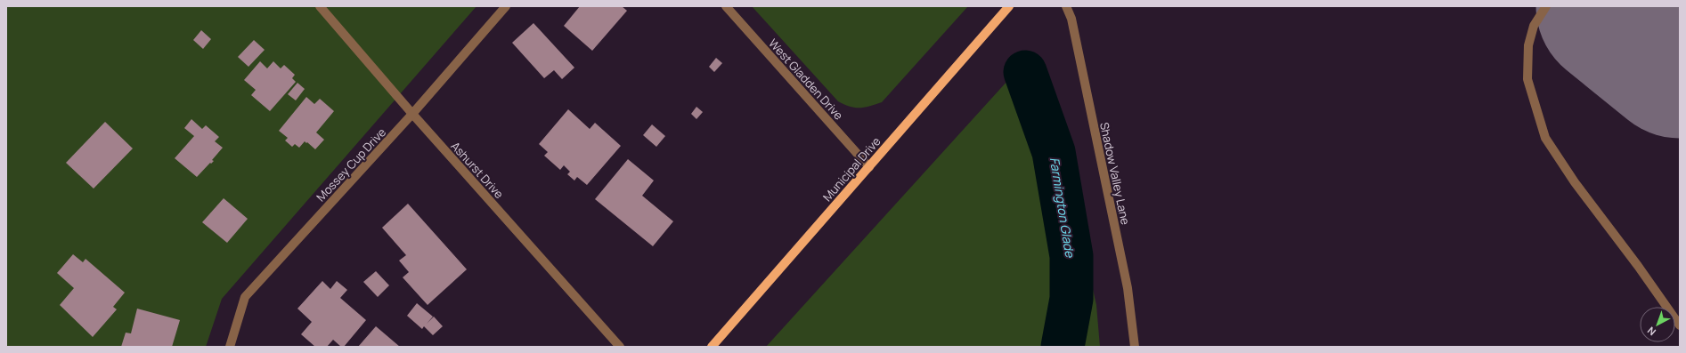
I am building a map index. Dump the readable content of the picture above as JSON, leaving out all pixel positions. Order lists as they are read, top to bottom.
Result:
{
  "streets": {
    "main road": ["Municipal Drive"],
    "street": [
      "West Gladden Drive",
      "Mossey Cup Drive",
      "Ashurst Drive",
      "Shadow Valley Lane"
    ]
  },
  "crossings": [
    ["West Gladden Drive", "Municipal Drive"],
    ["Mossey Cup Drive", "Ashurst Drive"]
  ],
  "water": ["Farmington Glade"],
  "north": "bottom left"
}
